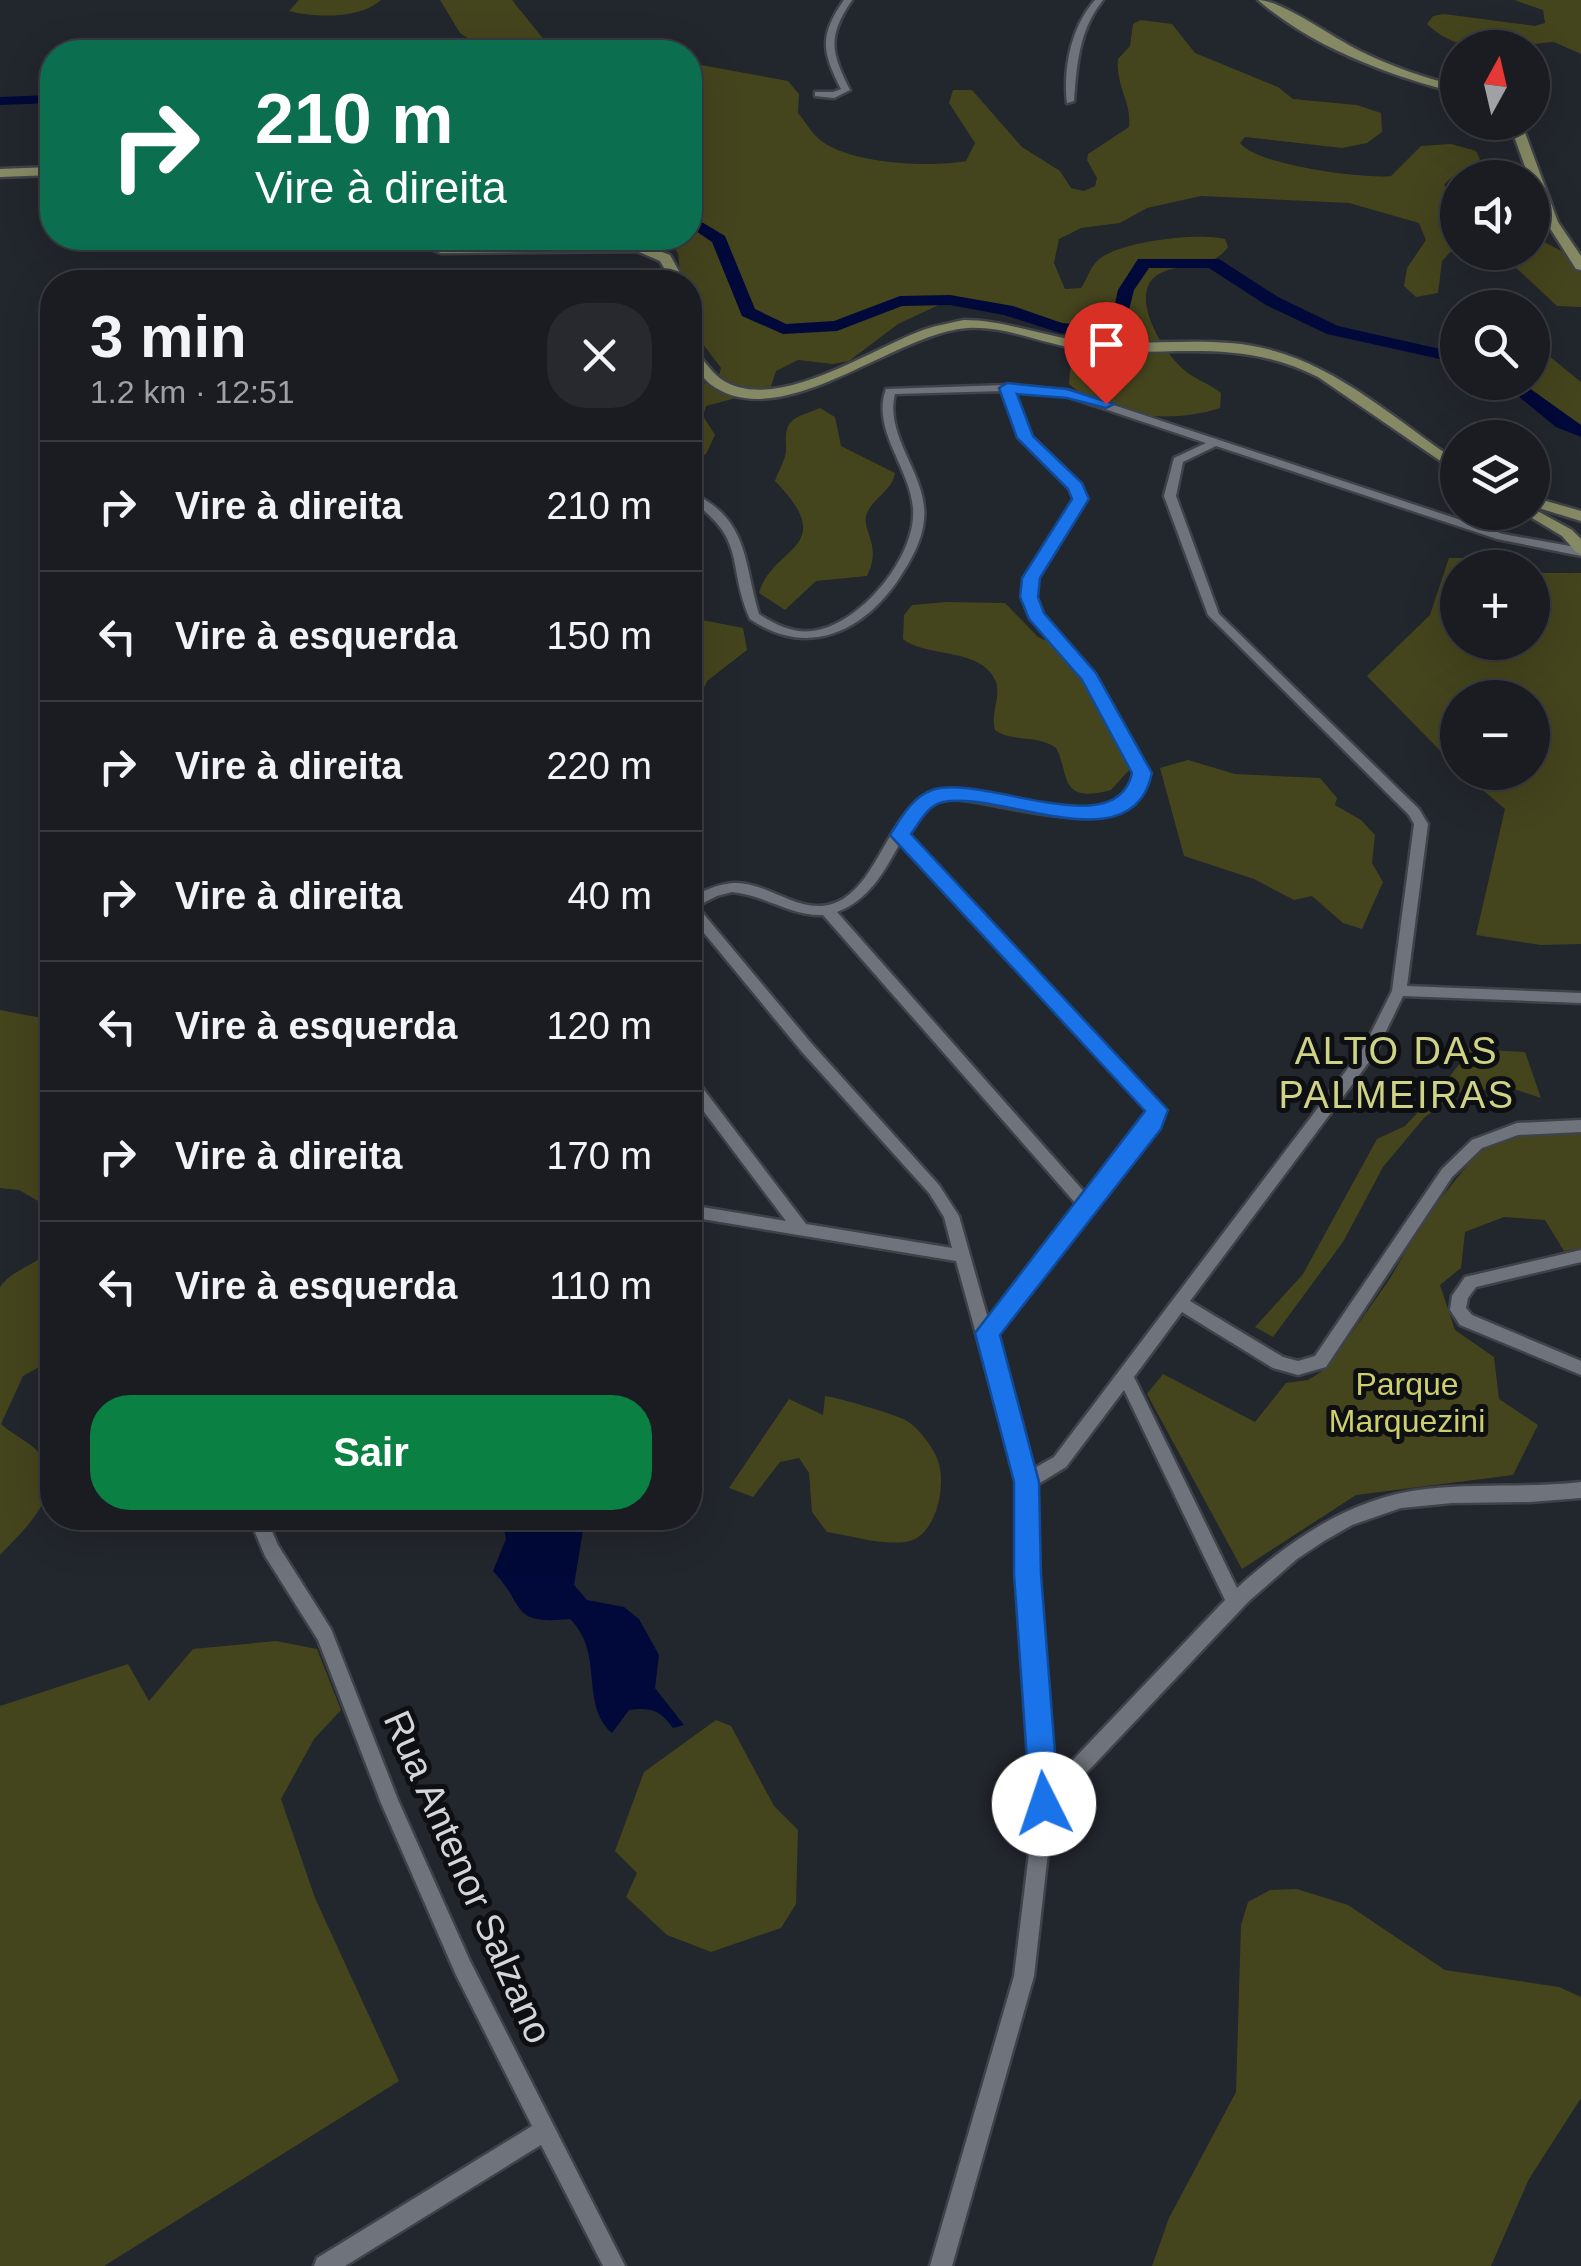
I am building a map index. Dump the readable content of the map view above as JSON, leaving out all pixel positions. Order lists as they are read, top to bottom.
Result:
{
  "streets": {
    "street": ["Rua Antenor Salzano"]
  },
  "districts": ["ALTO DAS PALMEIRAS"],
  "parks": ["Parque Marquezini"],
  "north": "top",
  "page": {
    "map_buttons": ["+", "−"],
    "turn": ["210 m", "Vire à direita"],
    "heading": ["3 min", "1.2 km · 12:51"],
    "list": [
      {
        "name": "Vire à direita",
        "value": "210 m"
      },
      {
        "name": "Vire à esquerda",
        "value": "150 m"
      },
      {
        "name": "Vire à direita",
        "value": "220 m"
      },
      {
        "name": "Vire à direita",
        "value": "40 m"
      },
      {
        "name": "Vire à esquerda",
        "value": "120 m"
      },
      {
        "name": "Vire à direita",
        "value": "170 m"
      },
      {
        "name": "Vire à esquerda",
        "value": "110 m"
      }
    ],
    "buttons": "Sair"
  }
}
